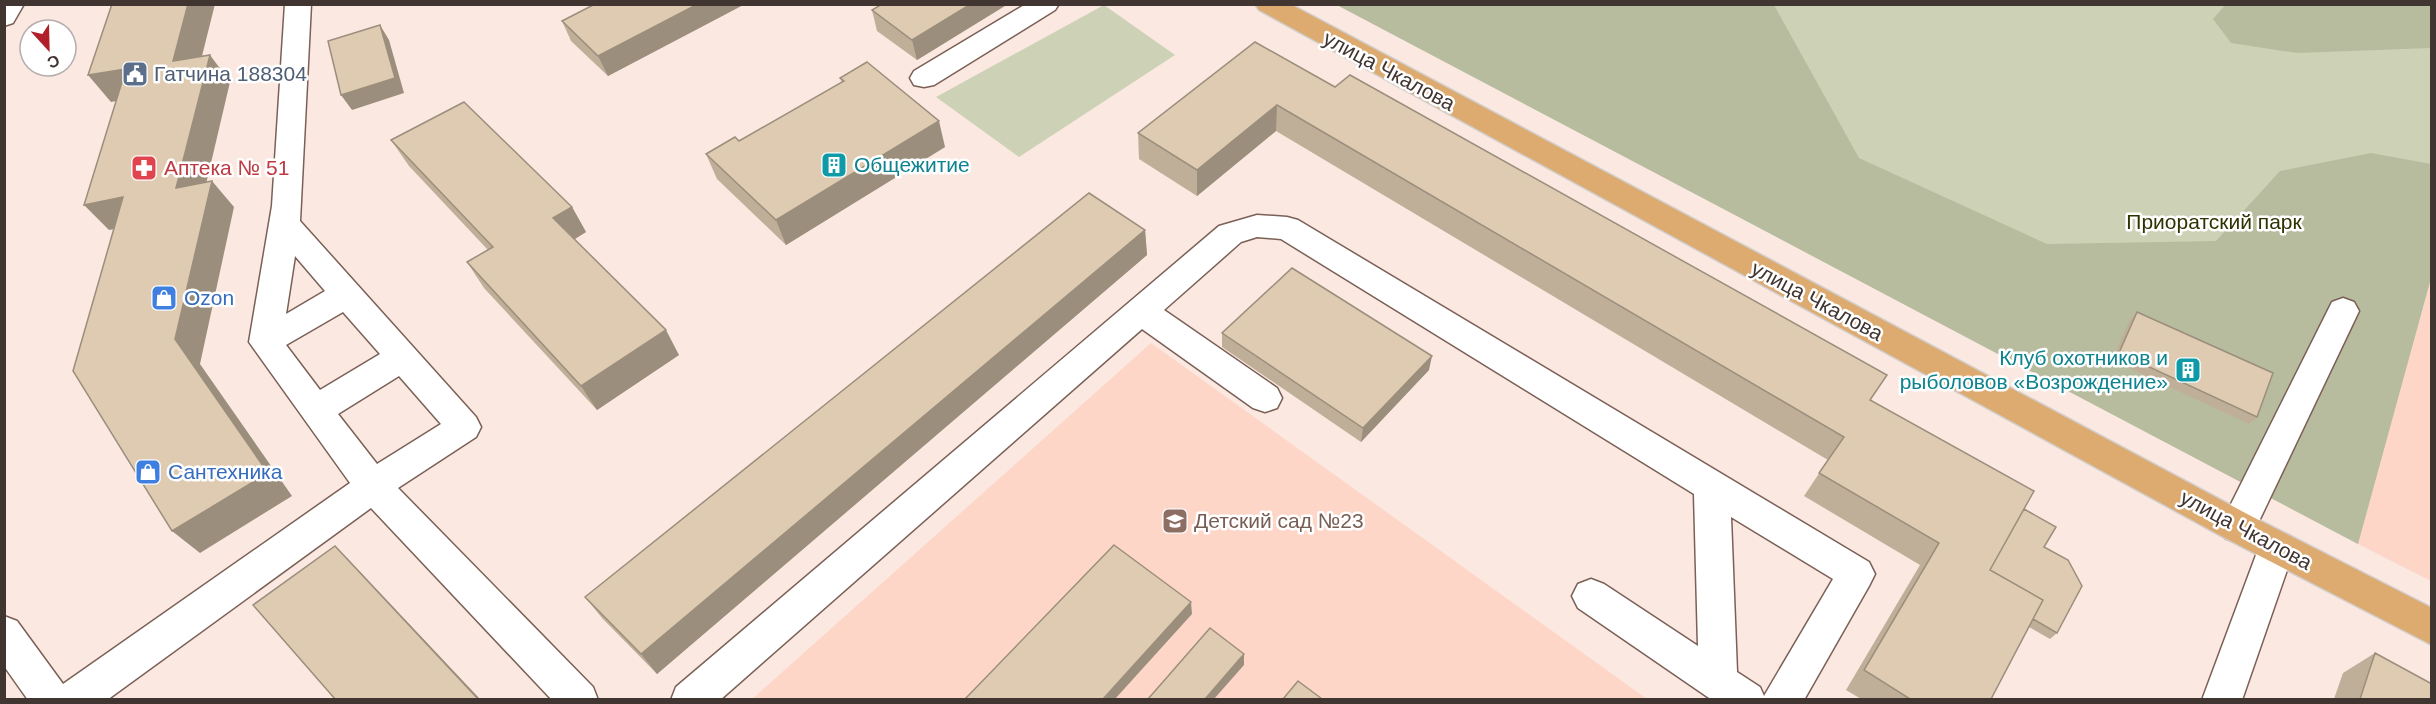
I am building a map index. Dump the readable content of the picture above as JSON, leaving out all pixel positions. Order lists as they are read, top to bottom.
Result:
{
  "streets": {
    "main road": ["улица Чкалова"]
  },
  "parks": ["Приоратский парк"],
  "places": {
    "public building": ["Гатчина 188304"],
    "building": ["Общежитие", "Клуб охотников и рыболовов «Возрождение»"],
    "pharmacy": ["Аптека № 51"],
    "shop": ["Ozon", "Сантехника"],
    "school or university": ["Детский сад №23"]
  },
  "north": "bottom"
}
